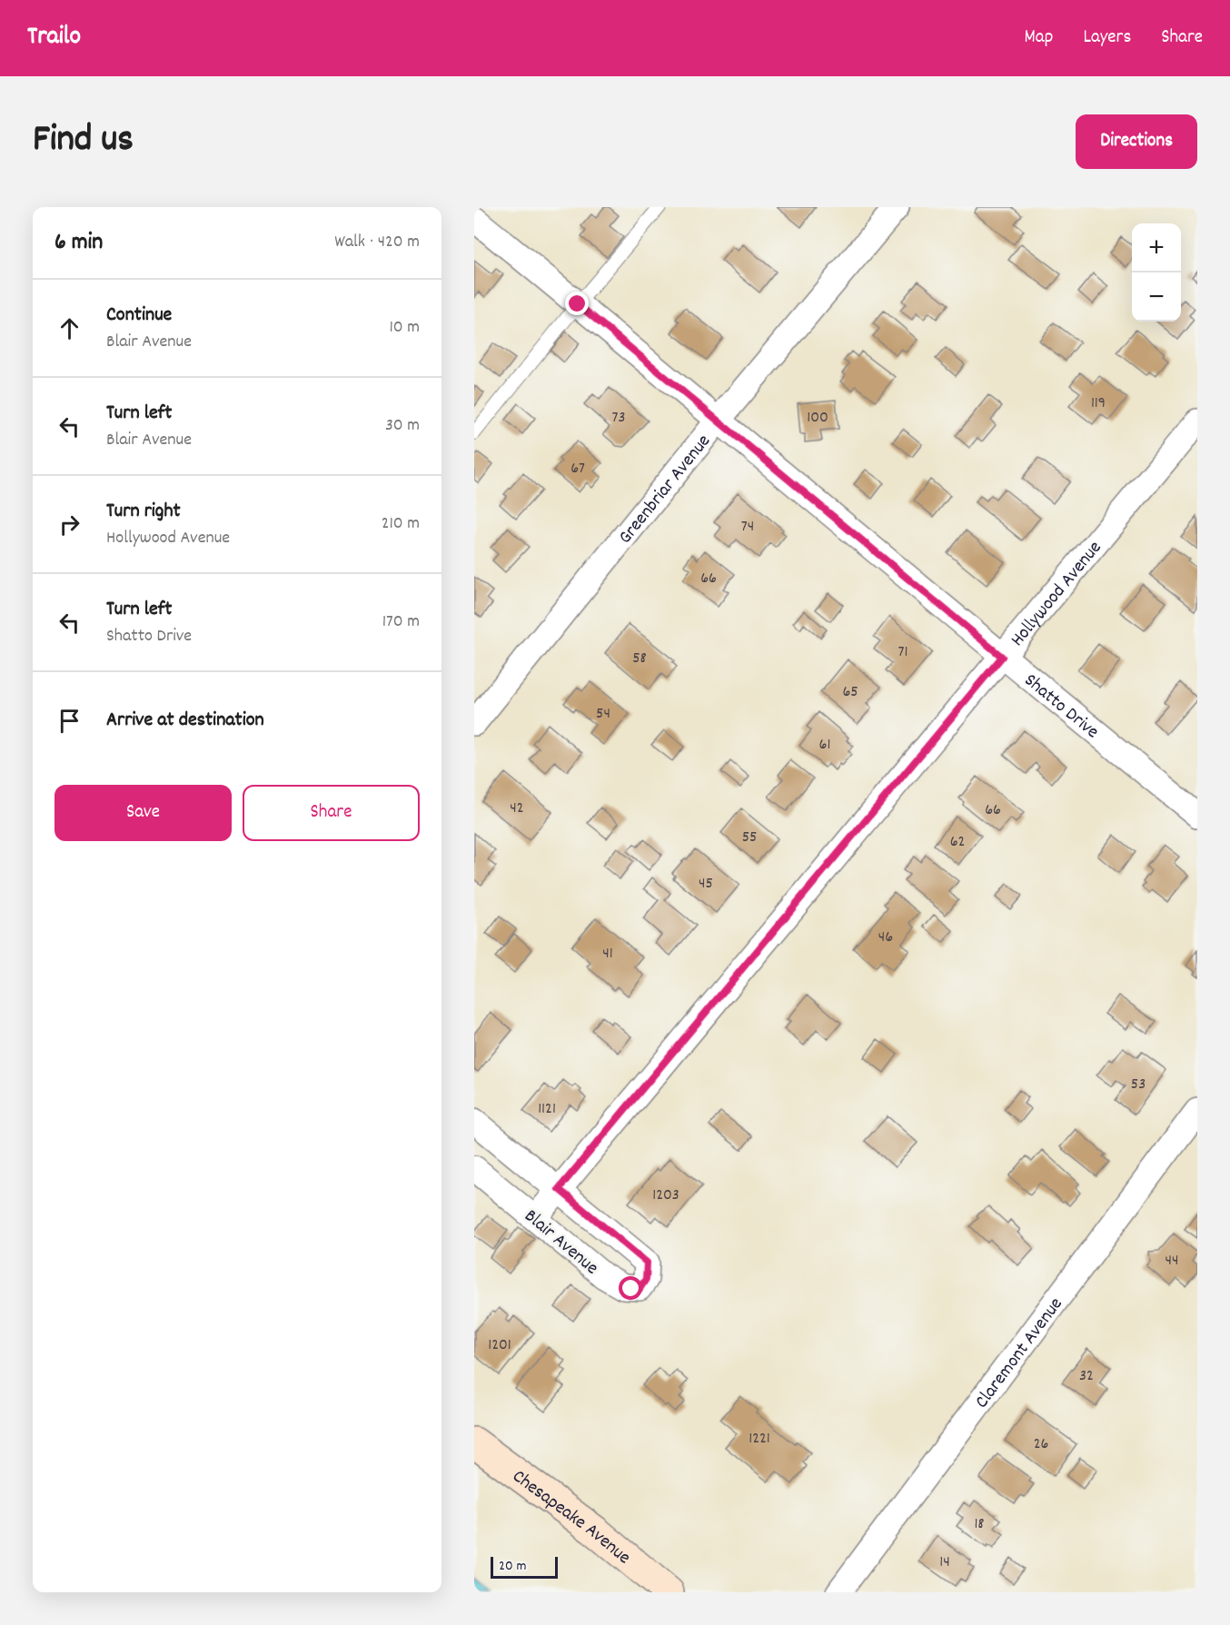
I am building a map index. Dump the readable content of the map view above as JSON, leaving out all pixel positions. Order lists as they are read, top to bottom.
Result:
{
  "streets": {
    "main road": ["Chesapeake Avenue"],
    "street": [
      "Greenbriar Avenue",
      "Hollywood Avenue",
      "Shatto Drive",
      "Blair Avenue",
      "Claremont Avenue"
    ]
  },
  "crossings": [
    ["Greenbriar Avenue", "Shatto Drive"],
    ["Hollywood Avenue", "Shatto Drive"],
    ["Hollywood Avenue", "Blair Avenue"]
  ],
  "house_numbers": [
    "119",
    "73",
    "100",
    "67",
    "74",
    "66",
    "71",
    "58",
    "65",
    "54",
    "61",
    "42",
    "66",
    "55",
    "62",
    "45",
    "46",
    "41",
    "53",
    "1121",
    "1203",
    "44",
    "1201",
    "32",
    "1221",
    "26",
    "18",
    "14"
  ],
  "scale_bar": "20 m",
  "page": {
    "header": "Trailo",
    "nav": ["Map", "Layers", "Share"],
    "title": "Find us",
    "buttons": [
      "Directions",
      ["Save", "Share"]
    ],
    "heading": ["6 min", "Walk · 420 m"],
    "map_buttons": ["+", "−"],
    "list": [
      ["Continue", "Blair Avenue", "10 m"],
      ["Turn left", "Blair Avenue", "30 m"],
      ["Turn right", "Hollywood Avenue", "210 m"],
      ["Turn left", "Shatto Drive", "170 m"],
      "Arrive at destination"
    ],
    "scale": "20 m"
  }
}
